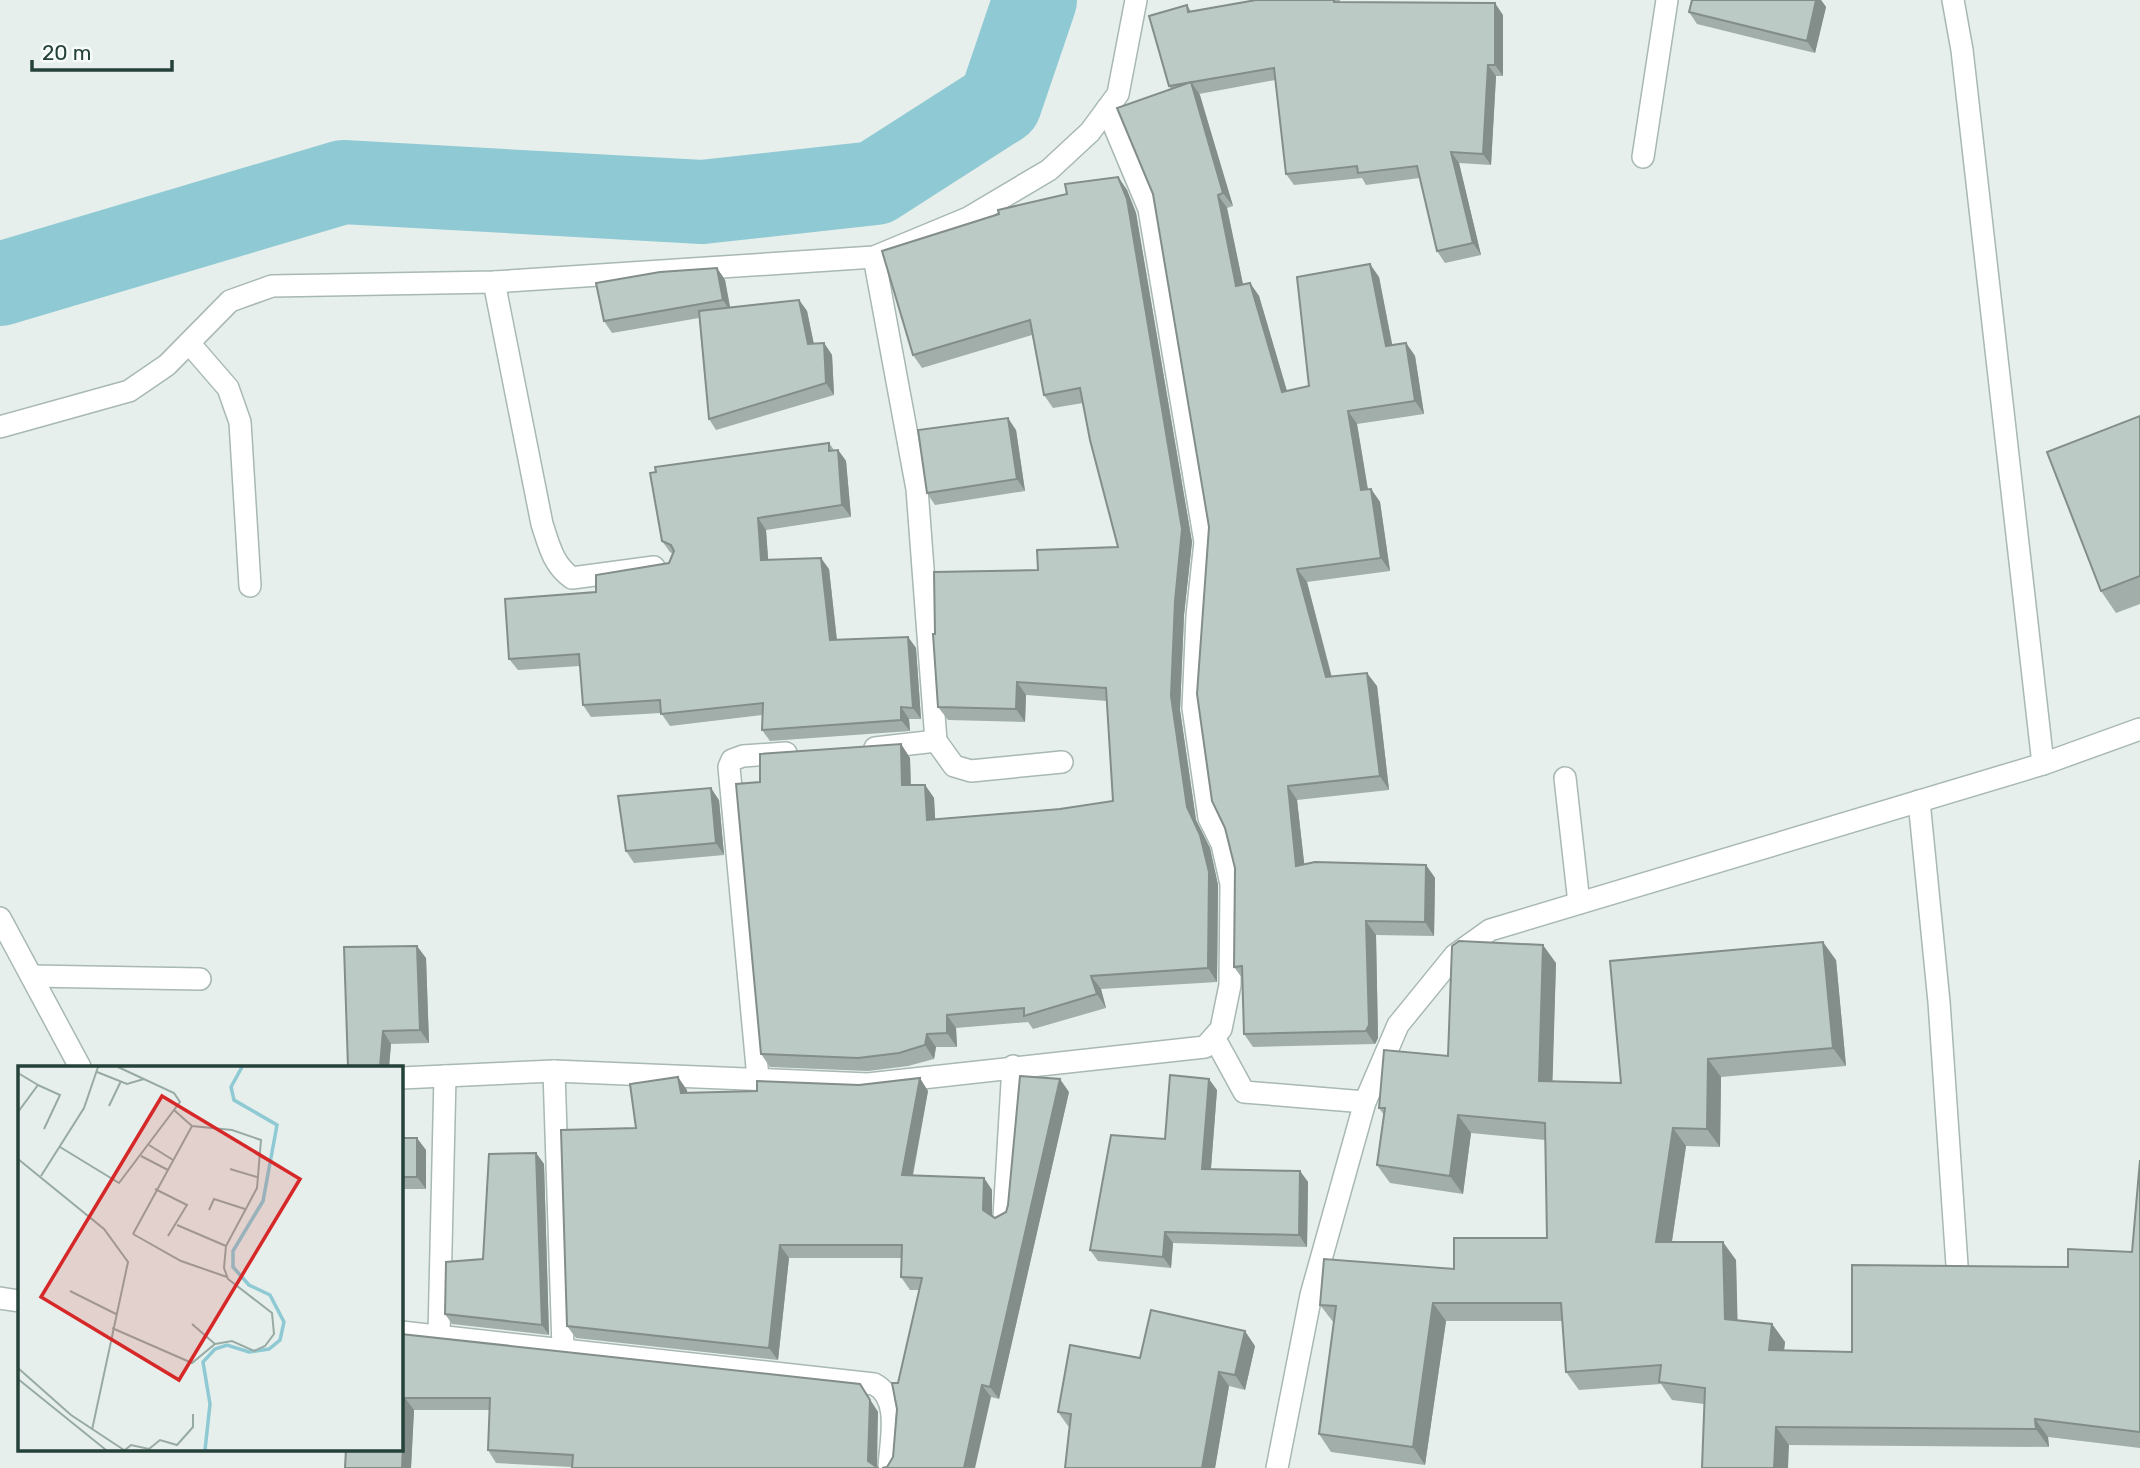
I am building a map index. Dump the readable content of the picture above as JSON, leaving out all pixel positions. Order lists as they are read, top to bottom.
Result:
{
  "scale_bar": "20 m"
}
